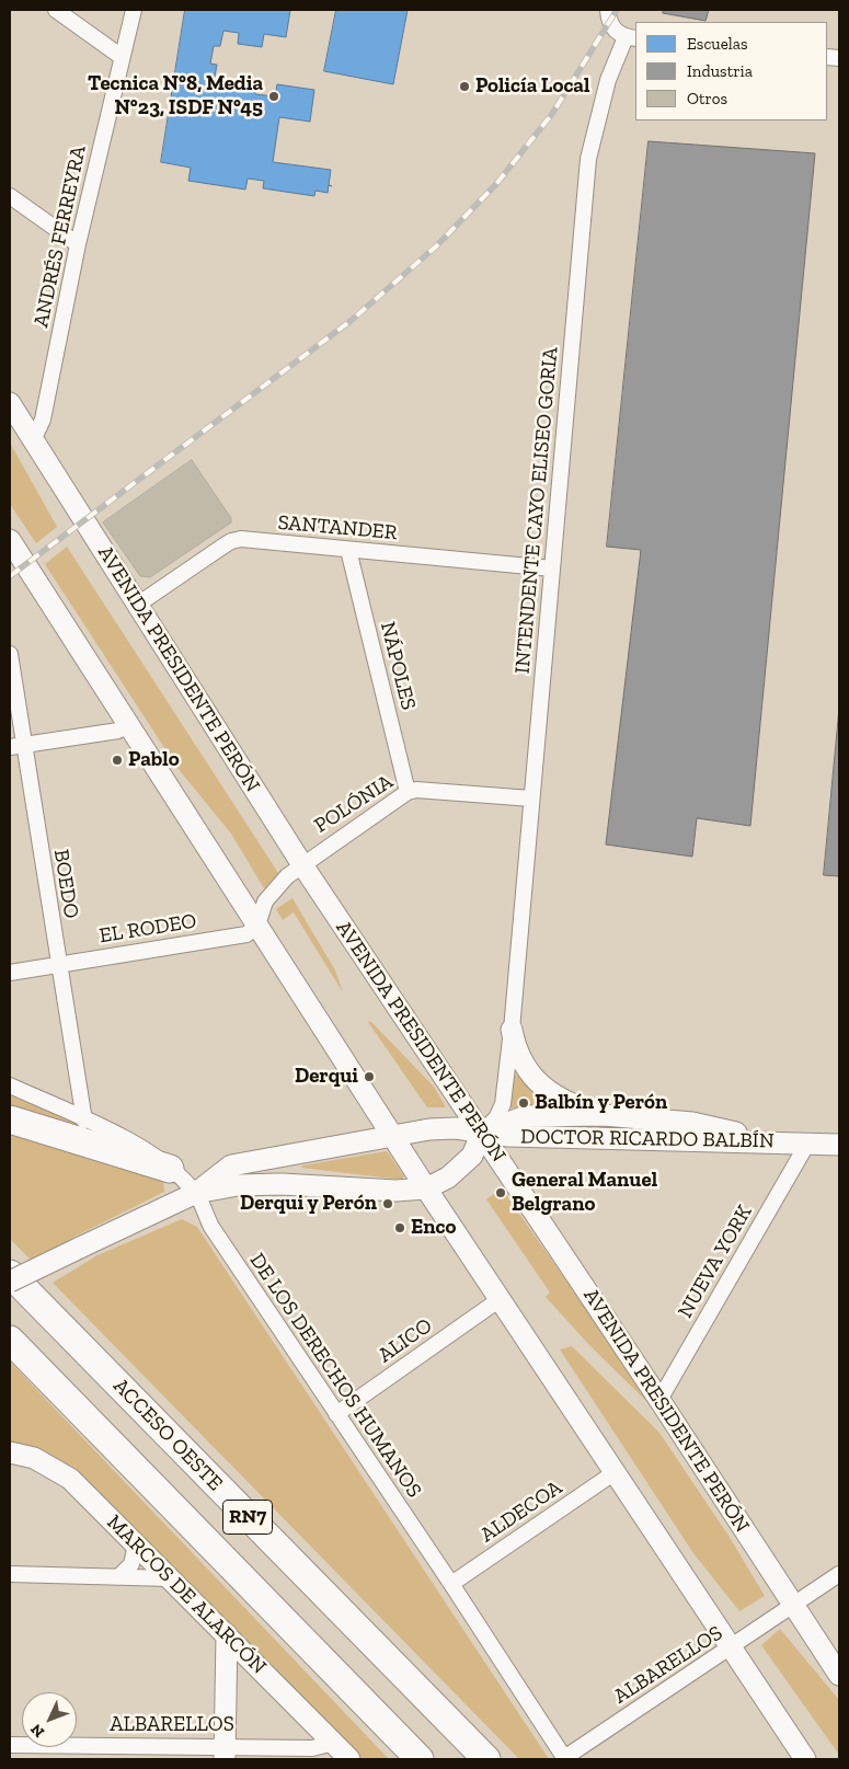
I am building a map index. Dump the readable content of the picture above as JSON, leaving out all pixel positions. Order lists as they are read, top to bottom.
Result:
{
  "streets": {
    "highway": ["ACCESO OESTE", "RN7"],
    "main road": ["AVENIDA PRESIDENTE PERÓN", "DOCTOR RICARDO BALBÍN", "MARCOS DE ALARCÓN"],
    "street": [
      "ANDRÉS FERREYRA",
      "INTENDENTE CAYO ELISEO GORIA",
      "SANTANDER",
      "NÁPOLES",
      "POLÓNIA",
      "BOEDO",
      "EL RODEO",
      "NUEVA YORK",
      "ALICO",
      "DE LOS DERECHOS HUMANOS",
      "ALDECOA",
      "ALBARELLOS"
    ]
  },
  "crossings": [
    ["ANDRÉS FERREYRA", "AVENIDA PRESIDENTE PERÓN"],
    ["INTENDENTE CAYO ELISEO GORIA", "SANTANDER"],
    ["INTENDENTE CAYO ELISEO GORIA", "AVENIDA PRESIDENTE PERÓN"],
    ["INTENDENTE CAYO ELISEO GORIA", "POLÓNIA"],
    ["INTENDENTE CAYO ELISEO GORIA", "DOCTOR RICARDO BALBÍN"],
    ["SANTANDER", "NÁPOLES"],
    ["SANTANDER", "AVENIDA PRESIDENTE PERÓN"],
    ["NÁPOLES", "POLÓNIA"],
    ["AVENIDA PRESIDENTE PERÓN", "POLÓNIA"],
    ["AVENIDA PRESIDENTE PERÓN", "DOCTOR RICARDO BALBÍN"],
    ["AVENIDA PRESIDENTE PERÓN", "NUEVA YORK"],
    ["AVENIDA PRESIDENTE PERÓN", "ALBARELLOS"],
    ["POLÓNIA", "EL RODEO"],
    ["BOEDO", "EL RODEO"],
    ["BOEDO", "DE LOS DERECHOS HUMANOS"],
    ["DOCTOR RICARDO BALBÍN", "NUEVA YORK"],
    ["DOCTOR RICARDO BALBÍN", "DE LOS DERECHOS HUMANOS"],
    ["ALICO", "DE LOS DERECHOS HUMANOS"],
    ["DE LOS DERECHOS HUMANOS", "ALDECOA"],
    ["DE LOS DERECHOS HUMANOS", "ALBARELLOS"],
    ["MARCOS DE ALARCÓN", "ALBARELLOS"]
  ],
  "places": [
    "Policía Local",
    "Tecnica N°8, Media N°23, ISDF N°45",
    "Pablo",
    "Derqui",
    "Balbín y Perón",
    "General Manuel Belgrano",
    "Derqui y Perón",
    "Enco"
  ],
  "legend": ["Escuelas", "Industria", "Otros"],
  "north": "bottom left"
}
